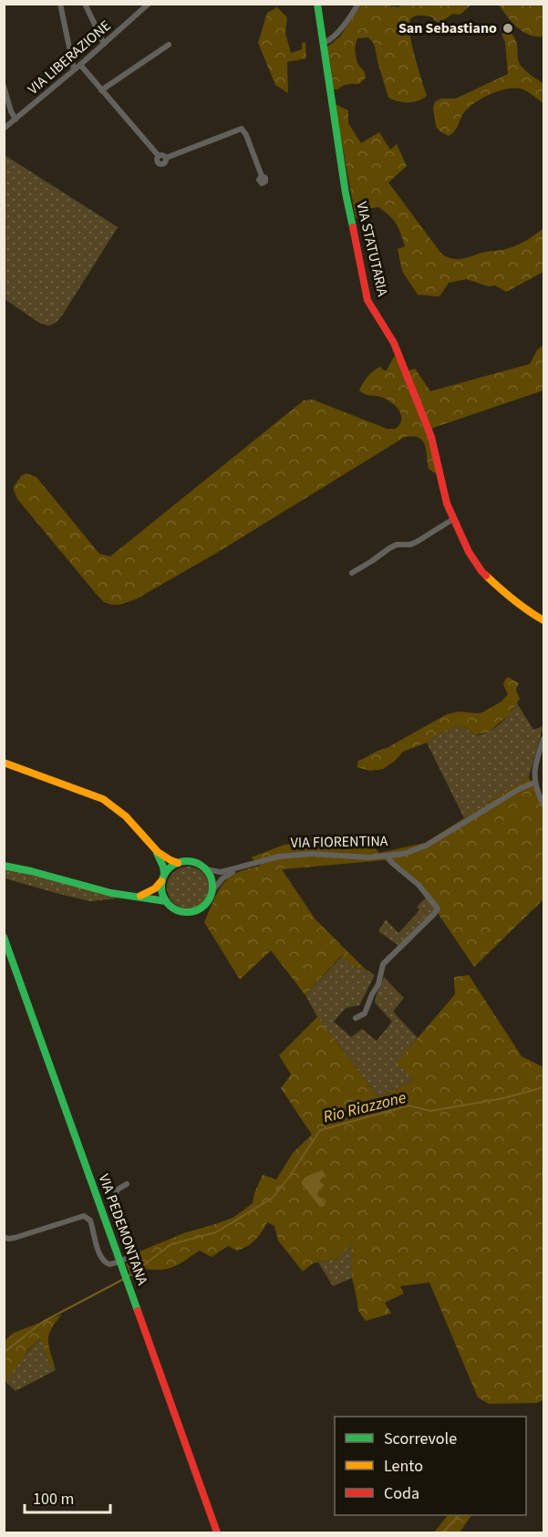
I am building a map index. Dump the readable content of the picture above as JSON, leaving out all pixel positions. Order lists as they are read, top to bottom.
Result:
{
  "streets": {
    "street": [
      "VIA LIBERAZIONE",
      "VIA STATUTARIA",
      "VIA FIORENTINA",
      "VIA PEDEMONTANA"
    ]
  },
  "water": ["Rio Riazzone"],
  "places": ["San Sebastiano"],
  "legend": ["Scorrevole", "Lento", "Coda"],
  "scale_bar": "100 m"
}
